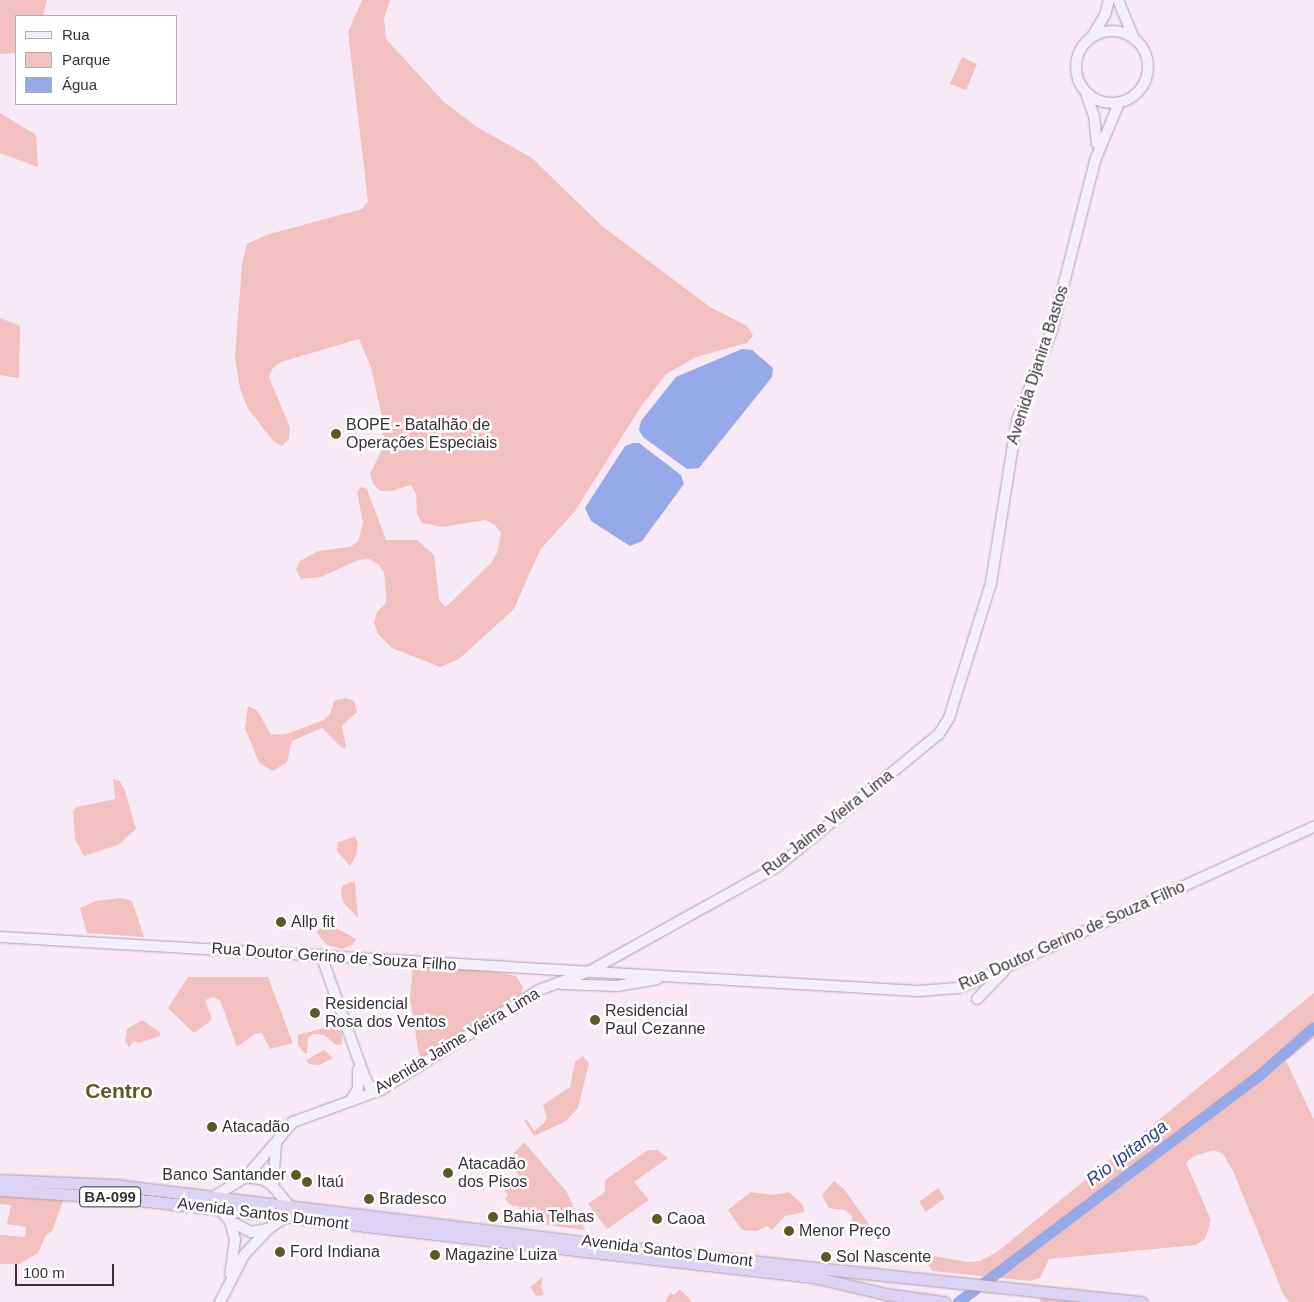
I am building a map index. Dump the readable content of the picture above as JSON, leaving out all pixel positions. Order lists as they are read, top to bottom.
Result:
{
  "streets": {
    "highway": ["BA-099", "Avenida Santos Dumont"],
    "main road": [
      "Avenida Djanira Bastos",
      "Rua Jaime Vieira Lima",
      "Rua Doutor Gerino de Souza Filho",
      "Avenida Jaime Vieira Lima"
    ]
  },
  "crossings": [
    ["Avenida Djanira Bastos", "Rua Jaime Vieira Lima"],
    ["Rua Jaime Vieira Lima", "Rua Doutor Gerino de Souza Filho"],
    ["Rua Jaime Vieira Lima", "Avenida Jaime Vieira Lima"],
    ["Rua Doutor Gerino de Souza Filho", "Avenida Jaime Vieira Lima"],
    ["Avenida Jaime Vieira Lima", "Avenida Santos Dumont"],
    ["BA-099", "Avenida Santos Dumont"]
  ],
  "districts": ["Centro"],
  "water": ["Rio Ipitanga"],
  "places": [
    "BOPE - Batalhão de Operações Especiais",
    "Allp fit",
    "Residencial Rosa dos Ventos",
    "Residencial Paul Cezanne",
    "Atacadão",
    "Atacadão dos Pisos",
    "Banco Santander",
    "Itaú",
    "Bradesco",
    "Bahia Telhas",
    "Caoa",
    "Menor Preço",
    "Ford Indiana",
    "Magazine Luiza",
    "Sol Nascente"
  ],
  "legend": ["Rua", "Parque", "Água"],
  "scale_bar": "100 m"
}
